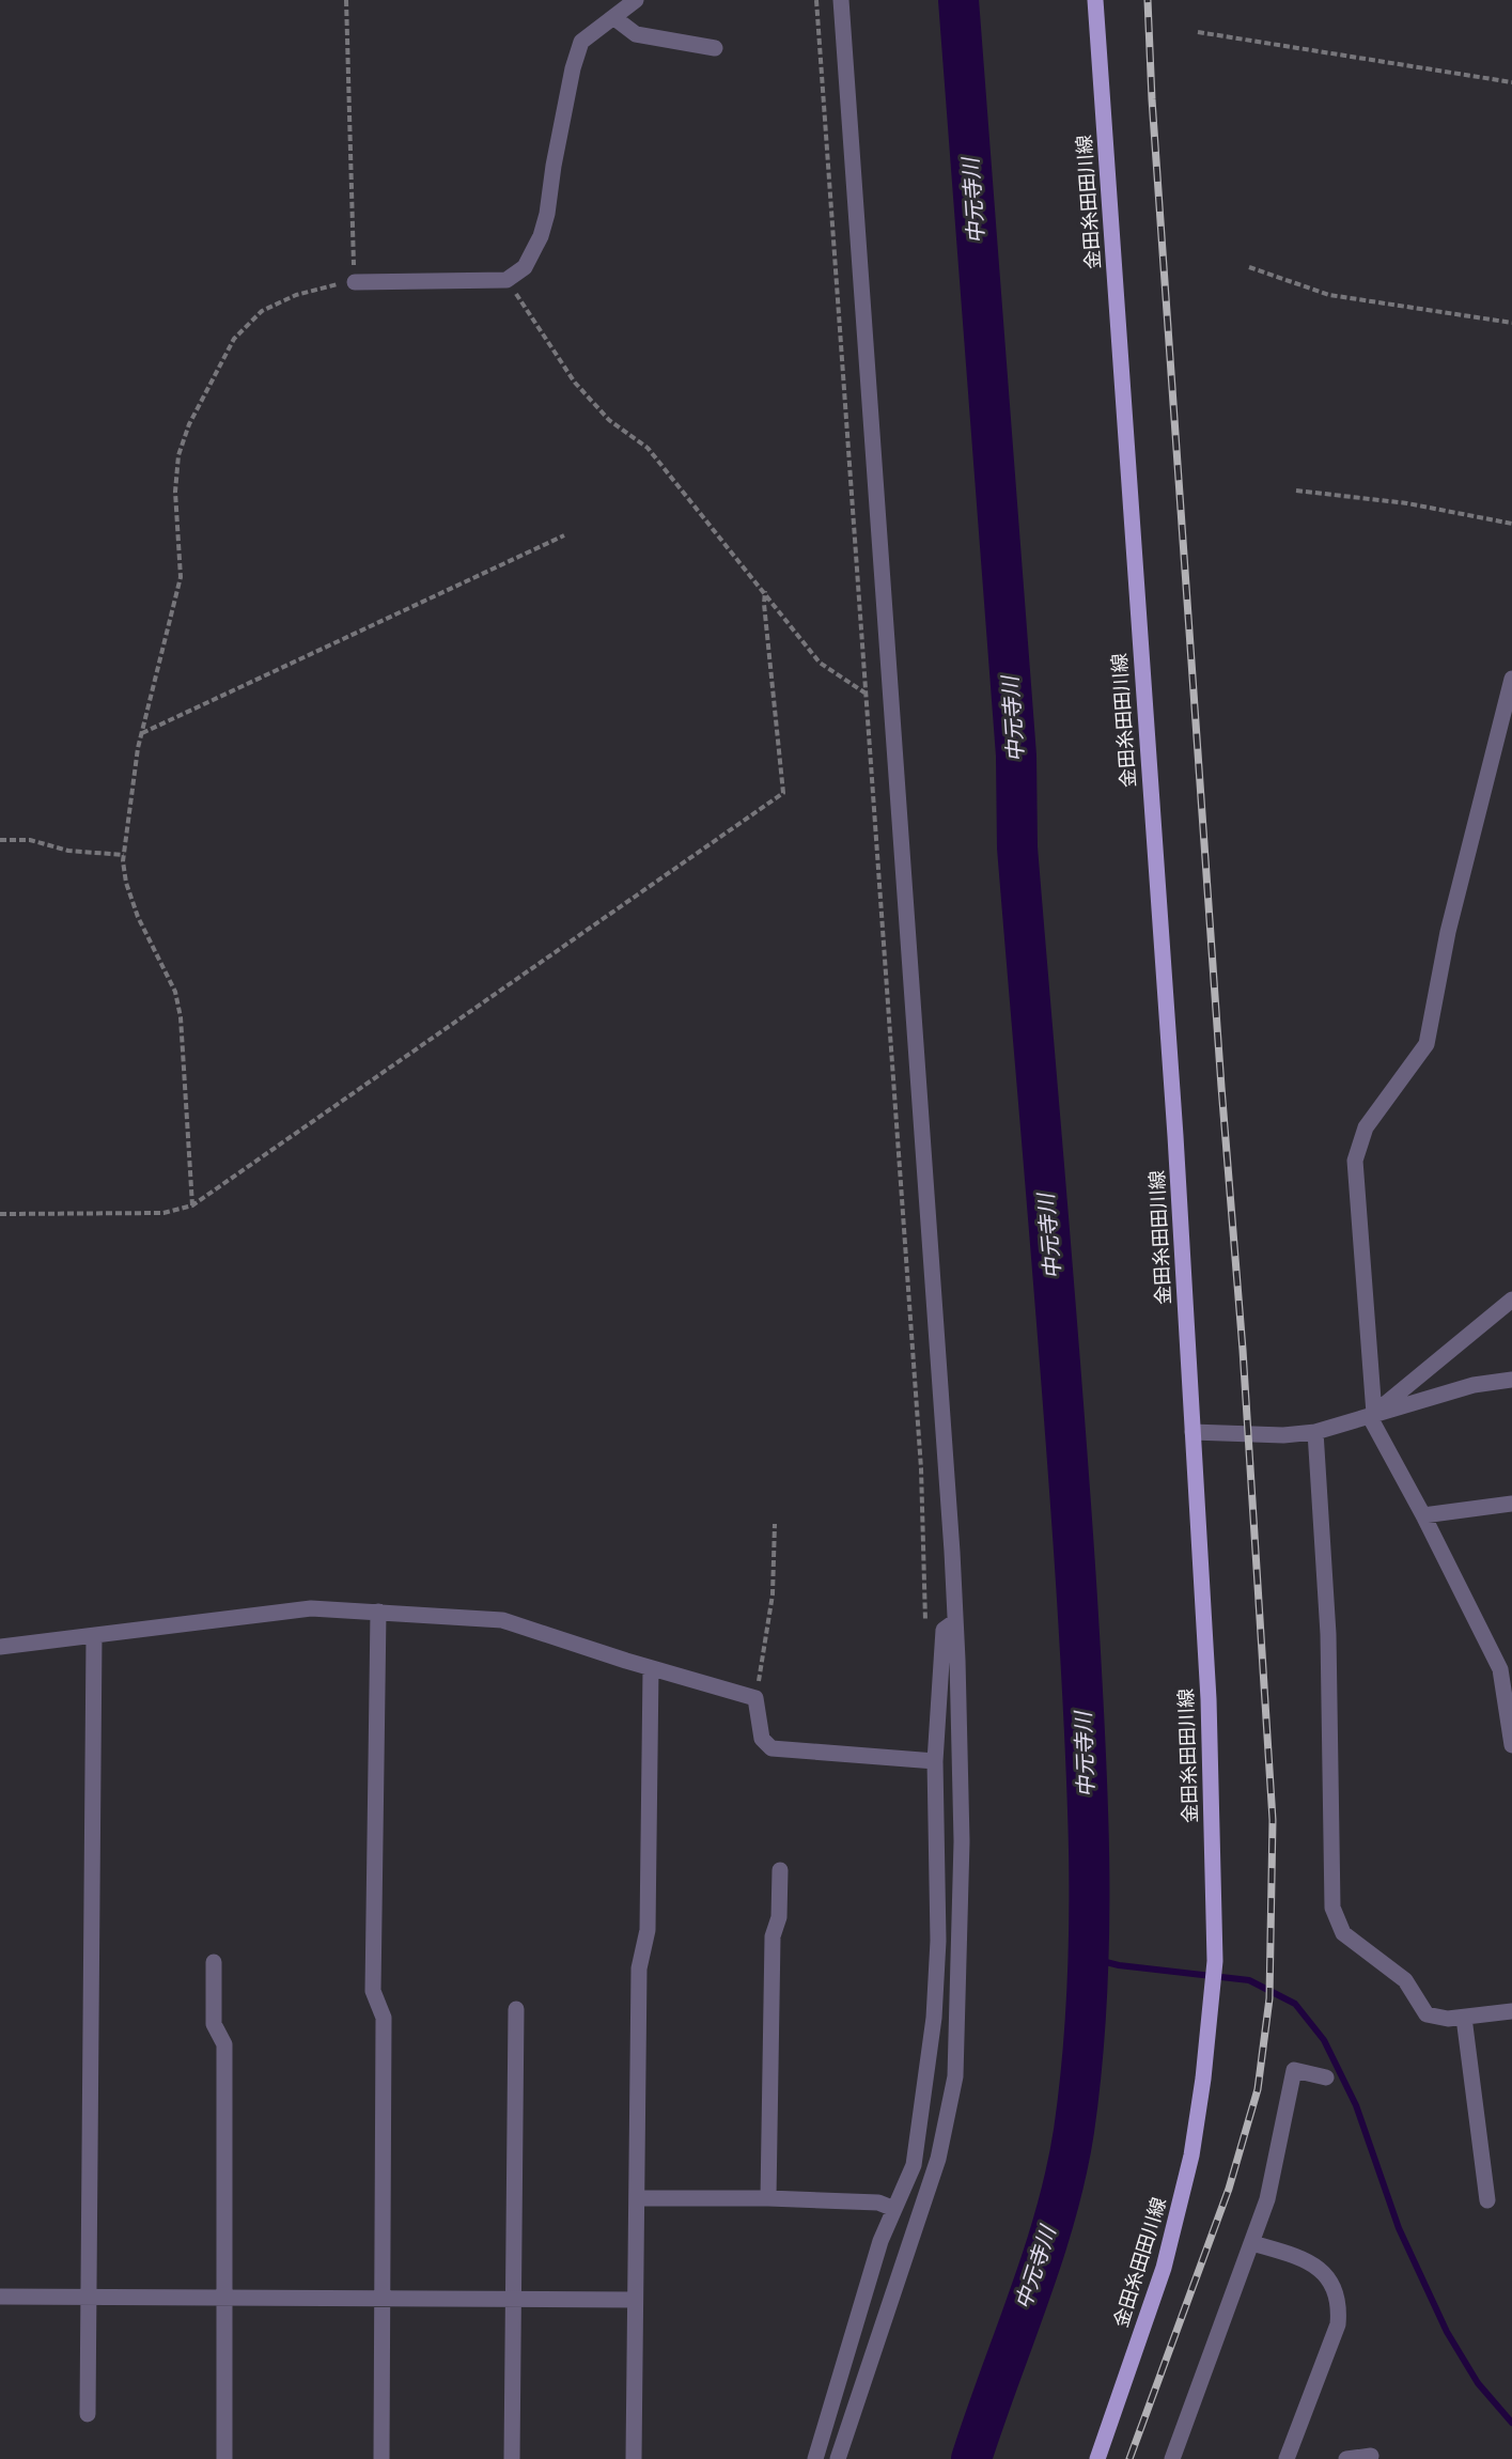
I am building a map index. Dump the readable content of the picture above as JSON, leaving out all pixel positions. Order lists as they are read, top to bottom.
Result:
{
  "streets": {
    "main road": ["金田糸田田川線"]
  },
  "water": ["中元寺川"]
}
